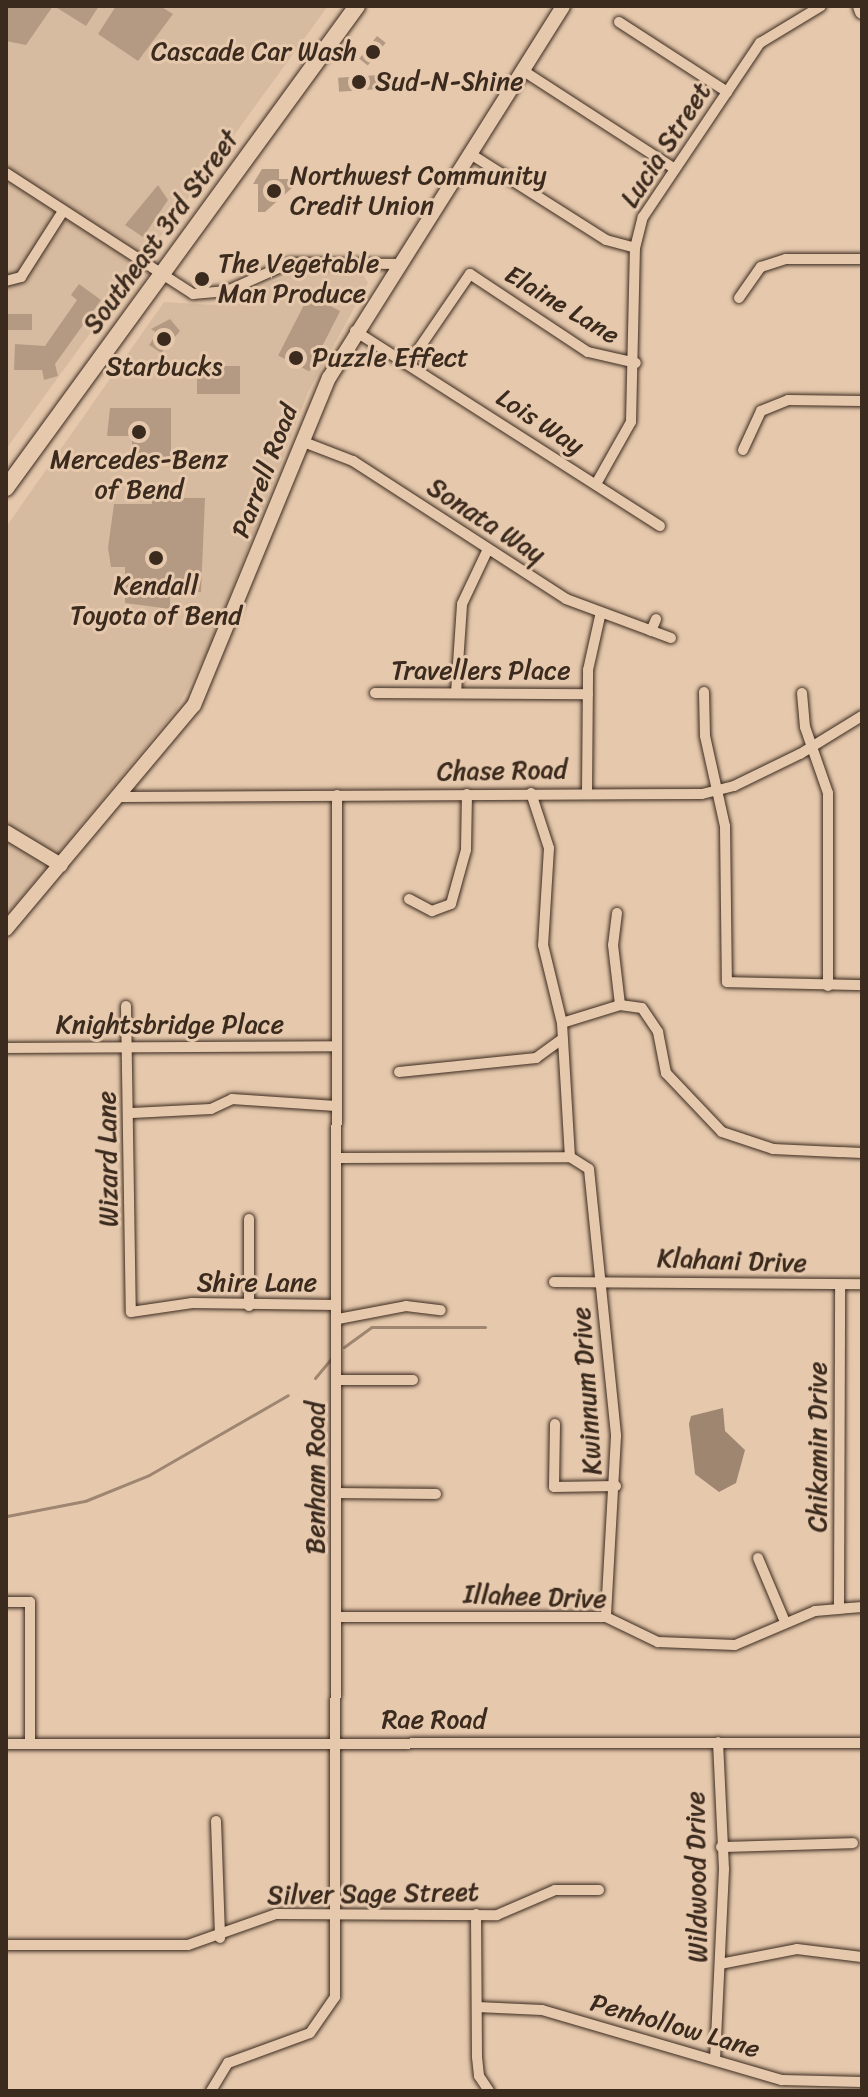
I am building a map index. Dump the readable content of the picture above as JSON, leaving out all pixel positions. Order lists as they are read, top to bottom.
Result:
{
  "streets": {
    "main road": ["Southeast 3rd Street"],
    "street": [
      "Lucia Street",
      "Elaine Lane",
      "Lois Way",
      "Parrell Road",
      "Sonata Way",
      "Travellers Place",
      "Chase Road",
      "Knightsbridge Place",
      "Wizard Lane",
      "Klahani Drive",
      "Shire Lane",
      "Kwinnum Drive",
      "Chikamin Drive",
      "Benham Road",
      "Illahee Drive",
      "Rae Road",
      "Wildwood Drive",
      "Silver Sage Street",
      "Penhollow Lane"
    ]
  },
  "crossings": [
    ["Lucia Street", "Elaine Lane"],
    ["Lucia Street", "Lois Way"],
    ["Elaine Lane", "Lois Way"],
    ["Lois Way", "Parrell Road"],
    ["Parrell Road", "Sonata Way"],
    ["Parrell Road", "Chase Road"],
    ["Chase Road", "Benham Road"],
    ["Knightsbridge Place", "Wizard Lane"],
    ["Knightsbridge Place", "Benham Road"],
    ["Wizard Lane", "Shire Lane"],
    ["Klahani Drive", "Kwinnum Drive"],
    ["Klahani Drive", "Chikamin Drive"],
    ["Shire Lane", "Benham Road"],
    ["Kwinnum Drive", "Illahee Drive"],
    ["Chikamin Drive", "Illahee Drive"],
    ["Benham Road", "Illahee Drive"],
    ["Benham Road", "Rae Road"],
    ["Benham Road", "Silver Sage Street"],
    ["Rae Road", "Wildwood Drive"],
    ["Wildwood Drive", "Penhollow Lane"]
  ],
  "places": [
    "Cascade Car Wash",
    "Sud-N-Shine",
    "Northwest Community Credit Union",
    "The Vegetable Man Produce",
    "Starbucks",
    "Puzzle Effect",
    "Mercedes-Benz of Bend",
    "Kendall Toyota of Bend"
  ]
}
